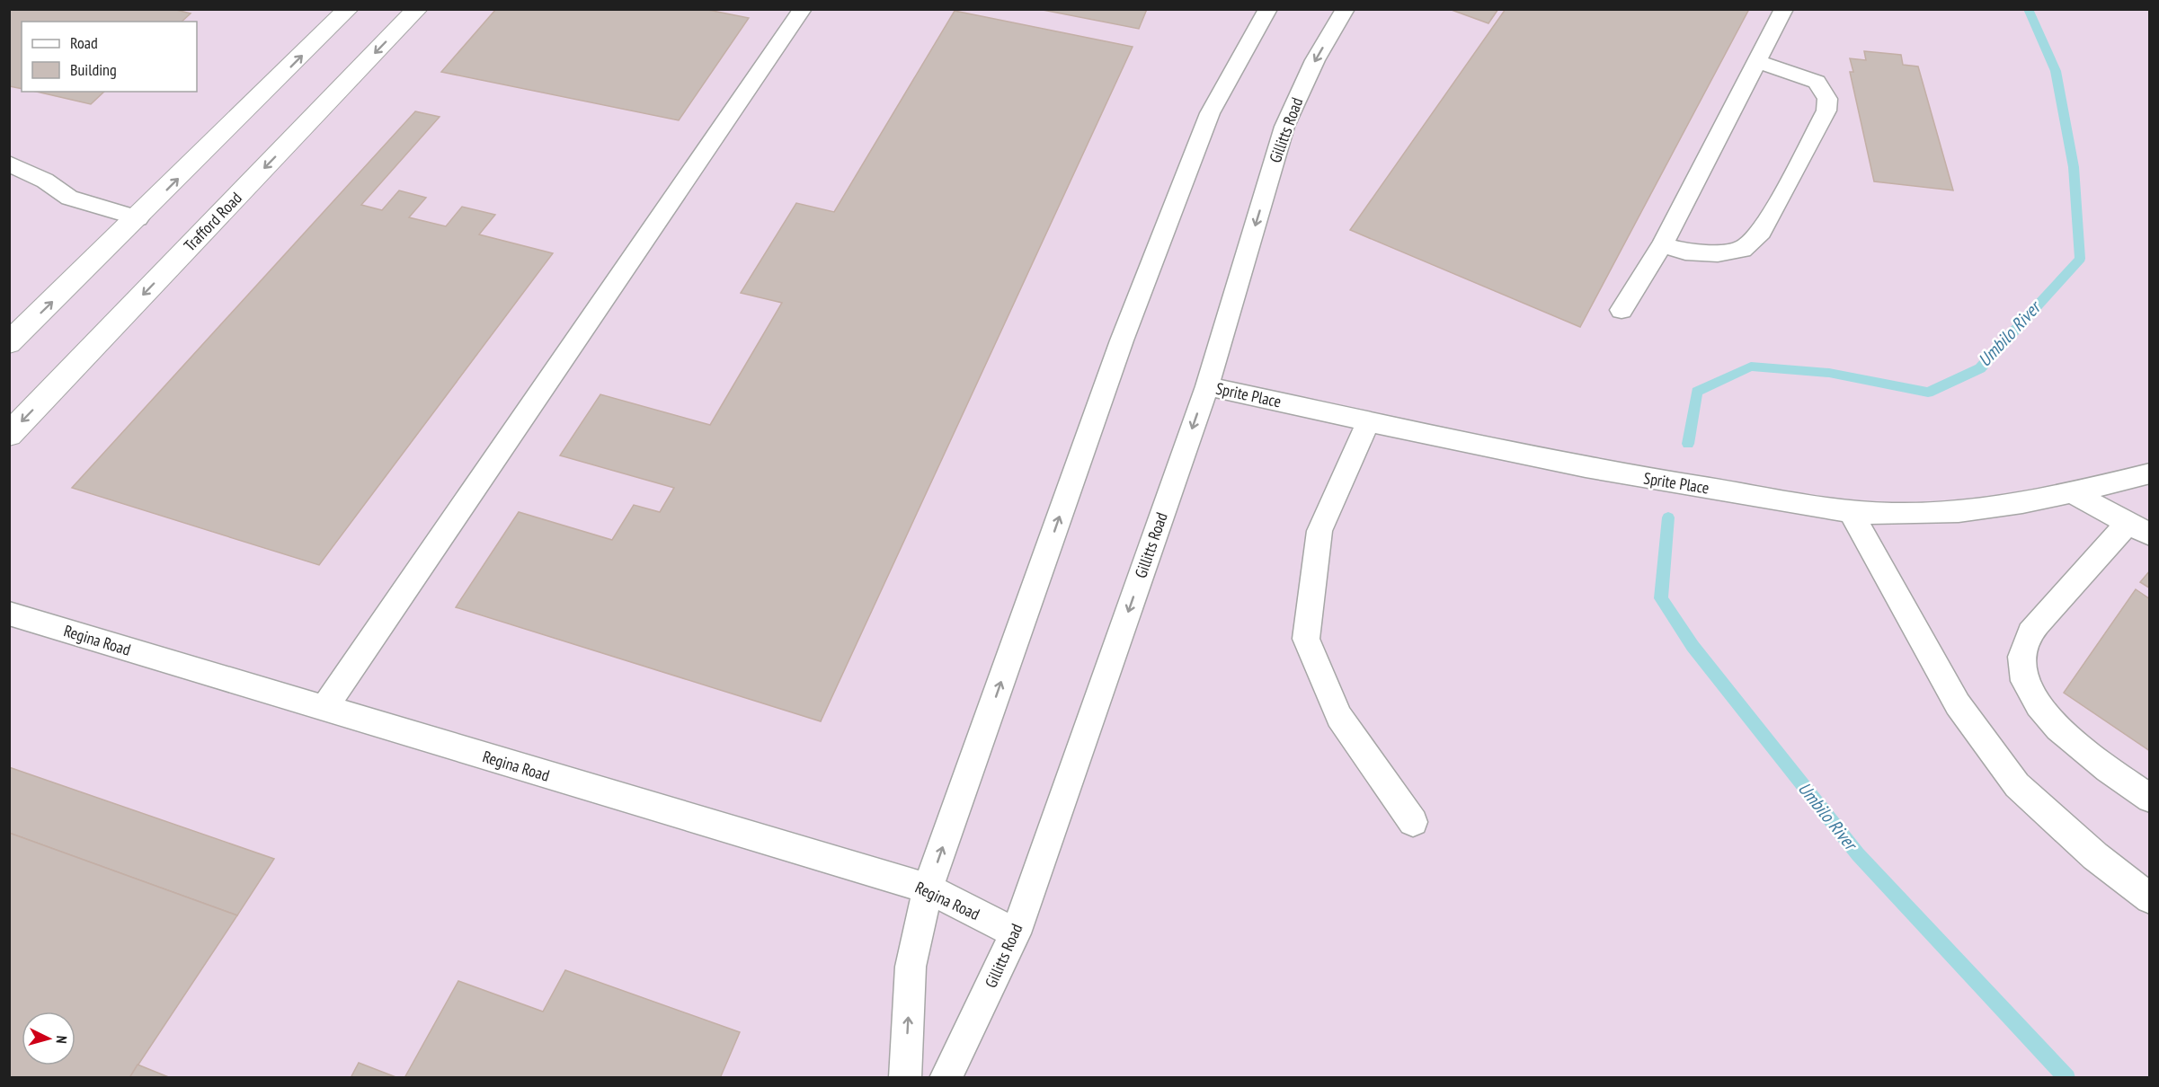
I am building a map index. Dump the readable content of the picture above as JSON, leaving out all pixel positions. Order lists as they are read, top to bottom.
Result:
{
  "streets": {
    "street": ["Trafford Road"],
    "lane": ["Gillitts Road", "Sprite Place", "Regina Road"]
  },
  "crossings": [
    ["Gillitts Road", "Sprite Place"],
    ["Gillitts Road", "Regina Road"]
  ],
  "water": ["Umbilo River"],
  "legend": ["Road", "Building"],
  "north": "right"
}
